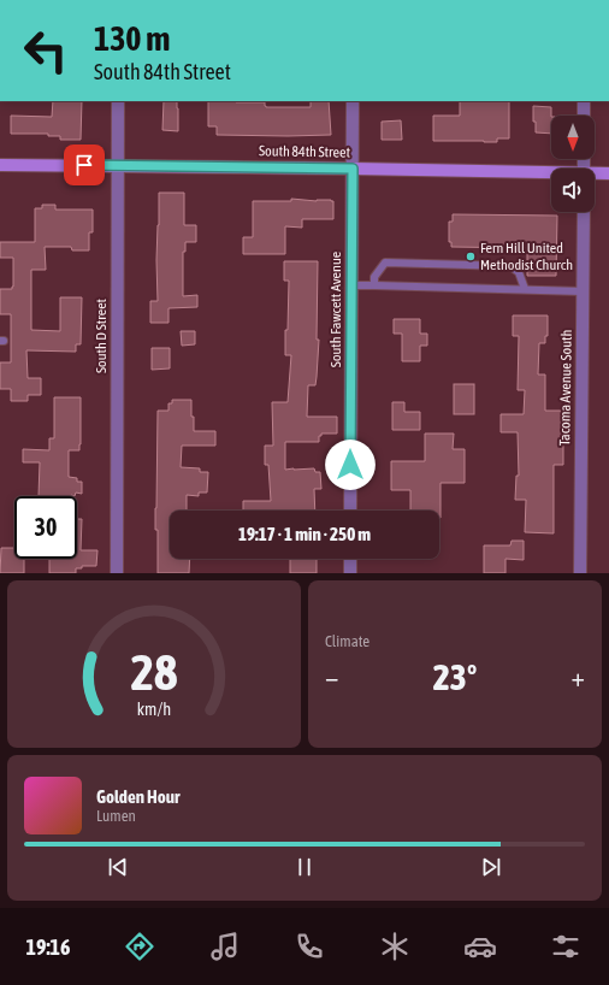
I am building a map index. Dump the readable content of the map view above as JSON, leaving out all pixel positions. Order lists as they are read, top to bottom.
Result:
{
  "streets": {
    "main road": ["South 84th Street"],
    "street": ["South Fawcett Avenue", "South D Street", "Tacoma Avenue South"]
  },
  "crossings": [
    ["South 84th Street", "South Fawcett Avenue"],
    ["South 84th Street", "South D Street"]
  ],
  "places": ["Fern Hill United Methodist Church"],
  "north": "bottom",
  "page": {
    "turn": ["130 m", "South 84th Street"],
    "limit": "30",
    "trip": "19:17 · 1 min · 250 m",
    "tile": "Climate",
    "heat": ["−", "23°", "+"],
    "song": ["Golden Hour", "Lumen"],
    "tabs": "19:16",
    "gauge": ["28", "km/h"]
  }
}
